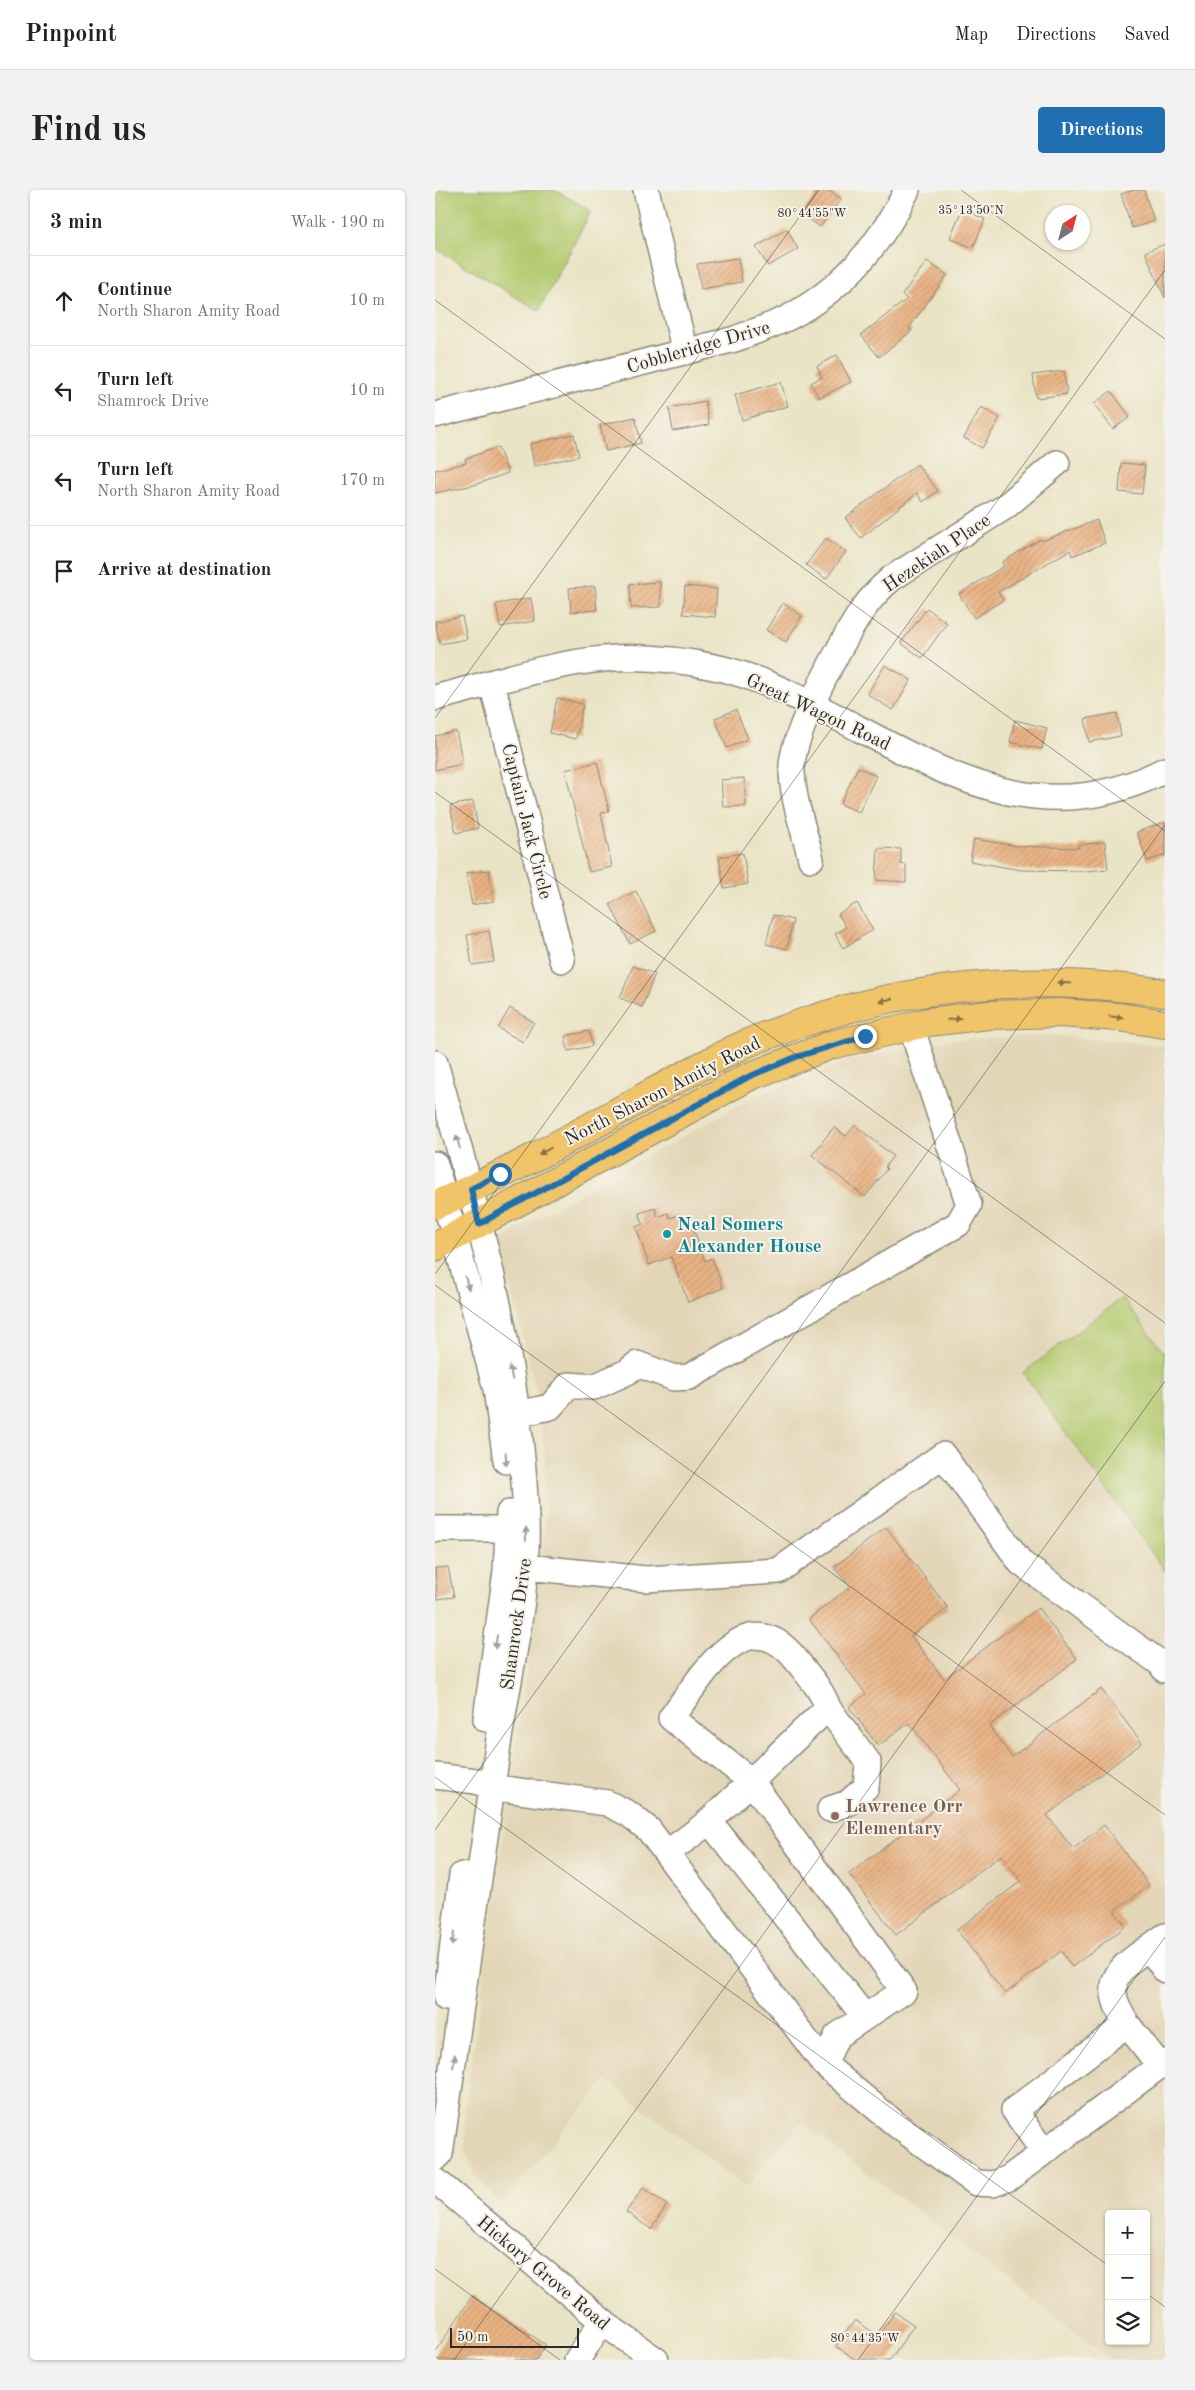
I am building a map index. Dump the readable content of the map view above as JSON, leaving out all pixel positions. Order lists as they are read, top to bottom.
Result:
{
  "streets": {
    "main road": ["North Sharon Amity Road"],
    "street": [
      "Cobbleridge Drive",
      "Hezekiah Place",
      "Great Wagon Road",
      "Captain Jack Circle",
      "Shamrock Drive",
      "Hickory Grove Road"
    ]
  },
  "crossings": [
    ["Hezekiah Place", "Great Wagon Road"],
    ["Great Wagon Road", "Captain Jack Circle"],
    ["North Sharon Amity Road", "Shamrock Drive"]
  ],
  "places": ["Neal Somers Alexander House", "Lawrence Orr Elementary"],
  "scale_bar": "50 m",
  "north": "top right",
  "page": {
    "header": "Pinpoint",
    "nav": ["Map", "Directions", "Saved"],
    "buttons": "Directions",
    "title": "Find us",
    "heading": ["3 min", "Walk · 190 m"],
    "list": [
      ["Continue", "North Sharon Amity Road", "10 m"],
      ["Turn left", "Shamrock Drive", "10 m"],
      ["Turn left", "North Sharon Amity Road", "170 m"],
      "Arrive at destination"
    ],
    "map_buttons": ["+", "−"],
    "scale": "50 m"
  },
  "coordinates": ["35°13'50\"N", "80°44'55\"W", "80°44'35\"W"]
}
